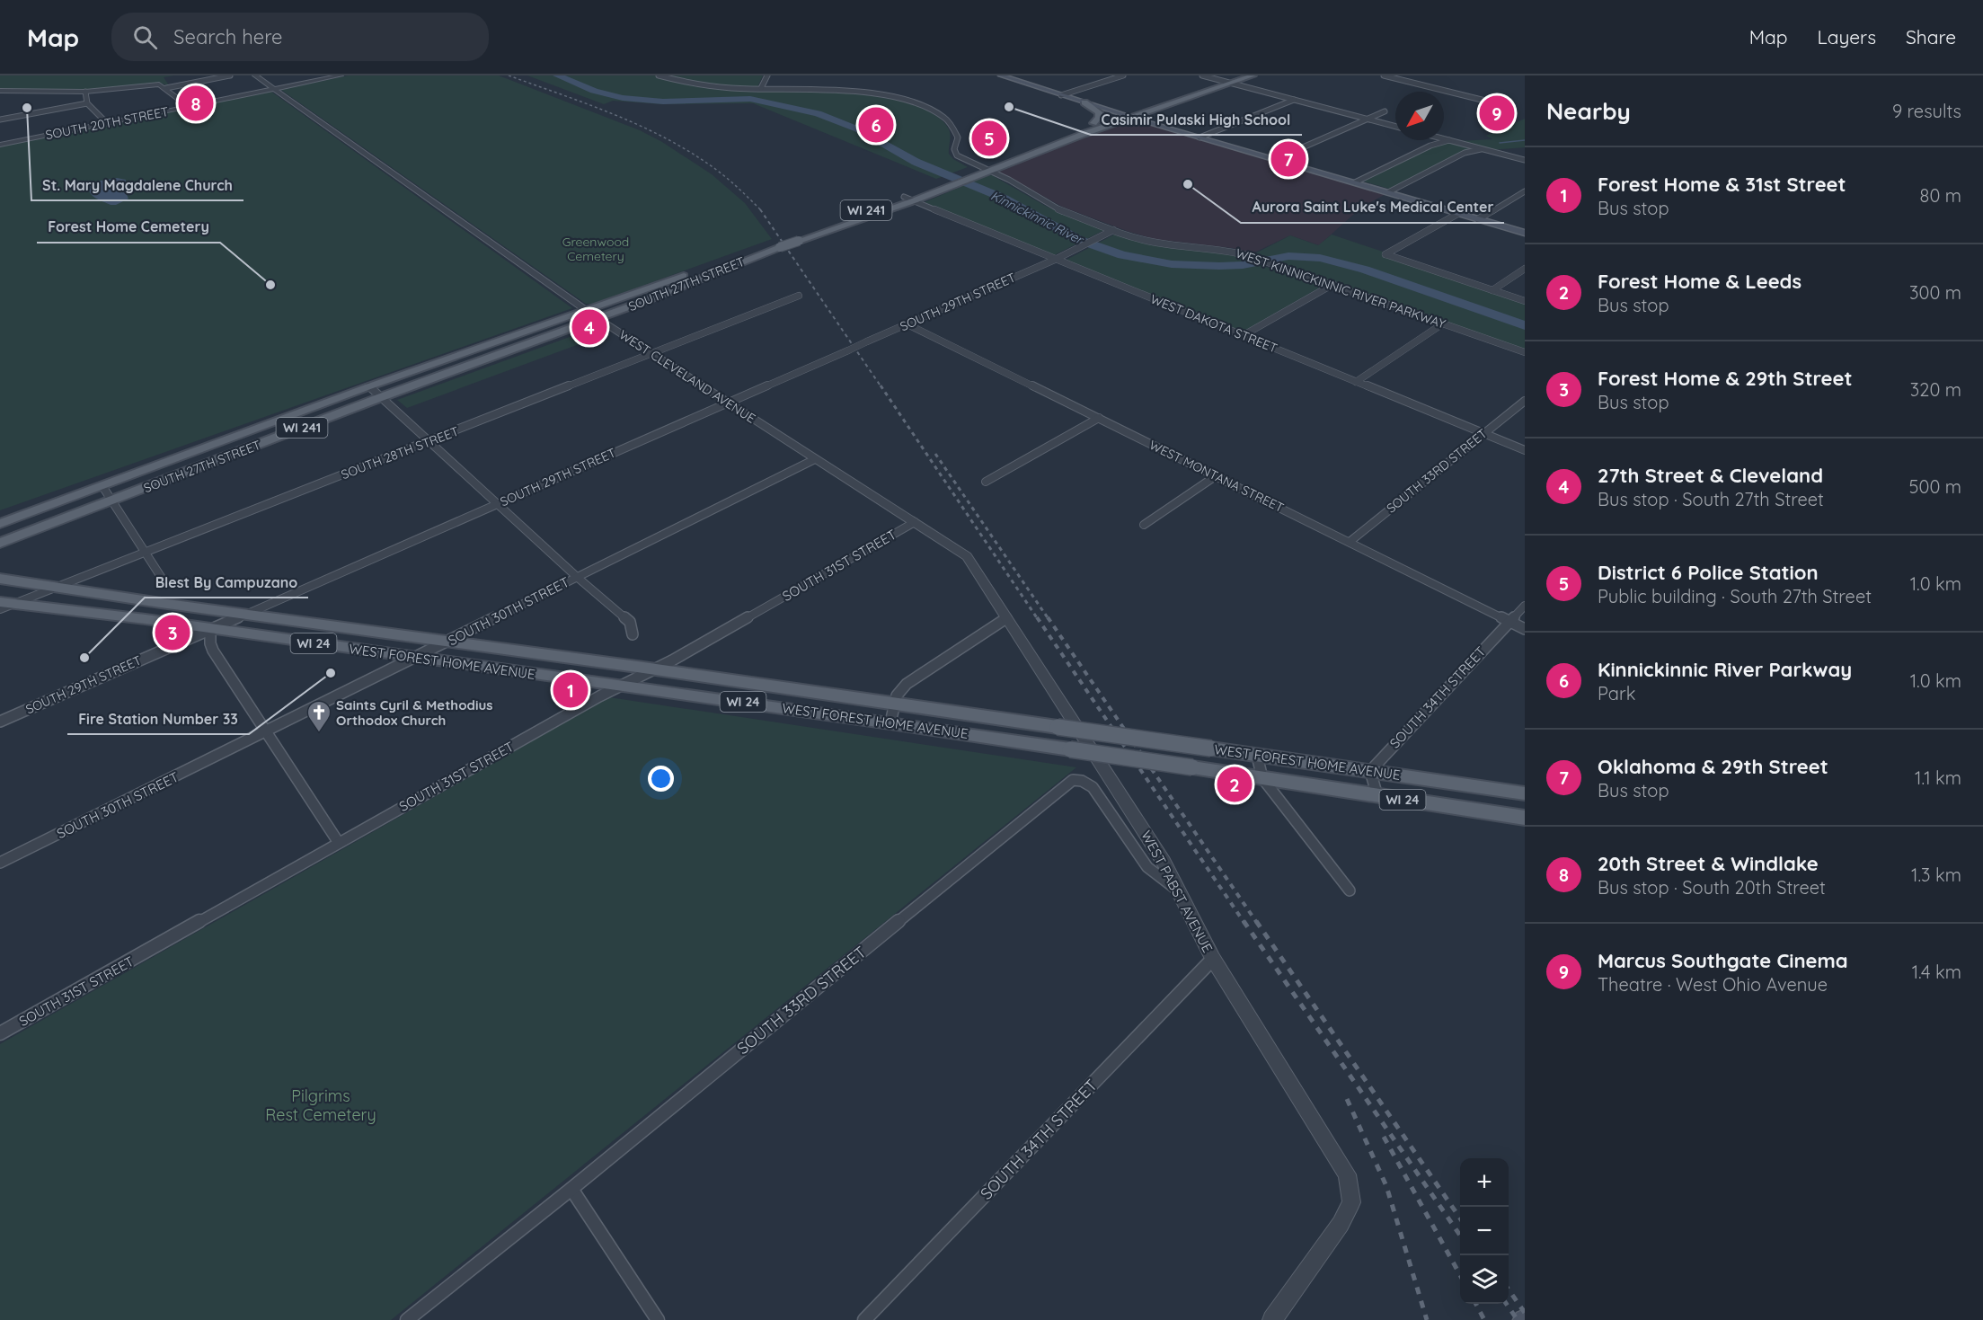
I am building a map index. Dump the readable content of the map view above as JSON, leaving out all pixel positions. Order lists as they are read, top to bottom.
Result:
{
  "streets": {
    "main road": [
      "WI 241",
      "SOUTH 27TH STREET",
      "WI 24",
      "WEST FOREST HOME AVENUE"
    ],
    "street": [
      "SOUTH 20TH STREET",
      "WEST KINNICKINNIC RIVER PARKWAY",
      "SOUTH 29TH STREET",
      "WEST DAKOTA STREET",
      "WEST CLEVELAND AVENUE",
      "SOUTH 28TH STREET",
      "SOUTH 33RD STREET",
      "WEST MONTANA STREET",
      "SOUTH 31ST STREET",
      "SOUTH 30TH STREET",
      "SOUTH 34TH STREET",
      "WEST PABST AVENUE"
    ]
  },
  "crossings": [
    ["SOUTH 20TH STREET", "WEST CLEVELAND AVENUE"],
    ["SOUTH 27TH STREET", "WEST KINNICKINNIC RIVER PARKWAY"],
    ["SOUTH 27TH STREET", "WEST DAKOTA STREET"],
    ["SOUTH 27TH STREET", "WEST CLEVELAND AVENUE"],
    ["WEST KINNICKINNIC RIVER PARKWAY", "SOUTH 29TH STREET"],
    ["SOUTH 29TH STREET", "WEST DAKOTA STREET"],
    ["SOUTH 29TH STREET", "WEST CLEVELAND AVENUE"],
    ["SOUTH 29TH STREET", "WEST MONTANA STREET"],
    ["SOUTH 29TH STREET", "WEST FOREST HOME AVENUE"],
    ["WEST DAKOTA STREET", "SOUTH 33RD STREET"],
    ["WEST CLEVELAND AVENUE", "SOUTH 28TH STREET"],
    ["WEST CLEVELAND AVENUE", "SOUTH 31ST STREET"],
    ["WEST CLEVELAND AVENUE", "SOUTH 30TH STREET"],
    ["WEST CLEVELAND AVENUE", "WEST PABST AVENUE"],
    ["SOUTH 28TH STREET", "WEST FOREST HOME AVENUE"],
    ["SOUTH 33RD STREET", "WEST MONTANA STREET"],
    ["SOUTH 33RD STREET", "WEST PABST AVENUE"],
    ["WEST MONTANA STREET", "SOUTH 34TH STREET"],
    ["SOUTH 31ST STREET", "WEST FOREST HOME AVENUE"],
    ["SOUTH 30TH STREET", "WEST FOREST HOME AVENUE"],
    ["WEST FOREST HOME AVENUE", "SOUTH 34TH STREET"],
    ["SOUTH 34TH STREET", "WEST PABST AVENUE"]
  ],
  "water": ["Kinnickinnic River"],
  "parks": ["Greenwood Cemetery", "Pilgrims Rest Cemetery"],
  "places": {
    "other": [
      "Casimir Pulaski High School",
      "St. Mary Magdalene Church",
      "Aurora Saint Luke's Medical Center",
      "Forest Home Cemetery",
      "Blest By Campuzano",
      "Fire Station Number 33"
    ],
    "church": ["Saints Cyril & Methodius Orthodox Church"]
  },
  "north": "bottom left",
  "page": {
    "header": "Map",
    "search": "Search here",
    "nav": ["Map", "Layers", "Share"],
    "heading": ["Nearby", "9 results"],
    "pins": [
      "8",
      "9",
      "6",
      "5",
      "7",
      "4",
      "3",
      "1",
      "2"
    ],
    "list": [
      {
        "mark": "1",
        "name": "Forest Home & 31st Street",
        "note": "Bus stop",
        "value": "80 m"
      },
      {
        "mark": "2",
        "name": "Forest Home & Leeds",
        "note": "Bus stop",
        "value": "300 m"
      },
      {
        "mark": "3",
        "name": "Forest Home & 29th Street",
        "note": "Bus stop",
        "value": "320 m"
      },
      {
        "mark": "4",
        "name": "27th Street & Cleveland",
        "note": "Bus stop · South 27th Street",
        "value": "500 m"
      },
      {
        "mark": "5",
        "name": "District 6 Police Station",
        "note": "Public building · South 27th Street",
        "value": "1.0 km"
      },
      {
        "mark": "6",
        "name": "Kinnickinnic River Parkway",
        "note": "Park",
        "value": "1.0 km"
      },
      {
        "mark": "7",
        "name": "Oklahoma & 29th Street",
        "note": "Bus stop",
        "value": "1.1 km"
      },
      {
        "mark": "8",
        "name": "20th Street & Windlake",
        "note": "Bus stop · South 20th Street",
        "value": "1.3 km"
      },
      {
        "mark": "9",
        "name": "Marcus Southgate Cinema",
        "note": "Theatre · West Ohio Avenue",
        "value": "1.4 km"
      }
    ],
    "map_buttons": ["+", "−"]
  }
}
